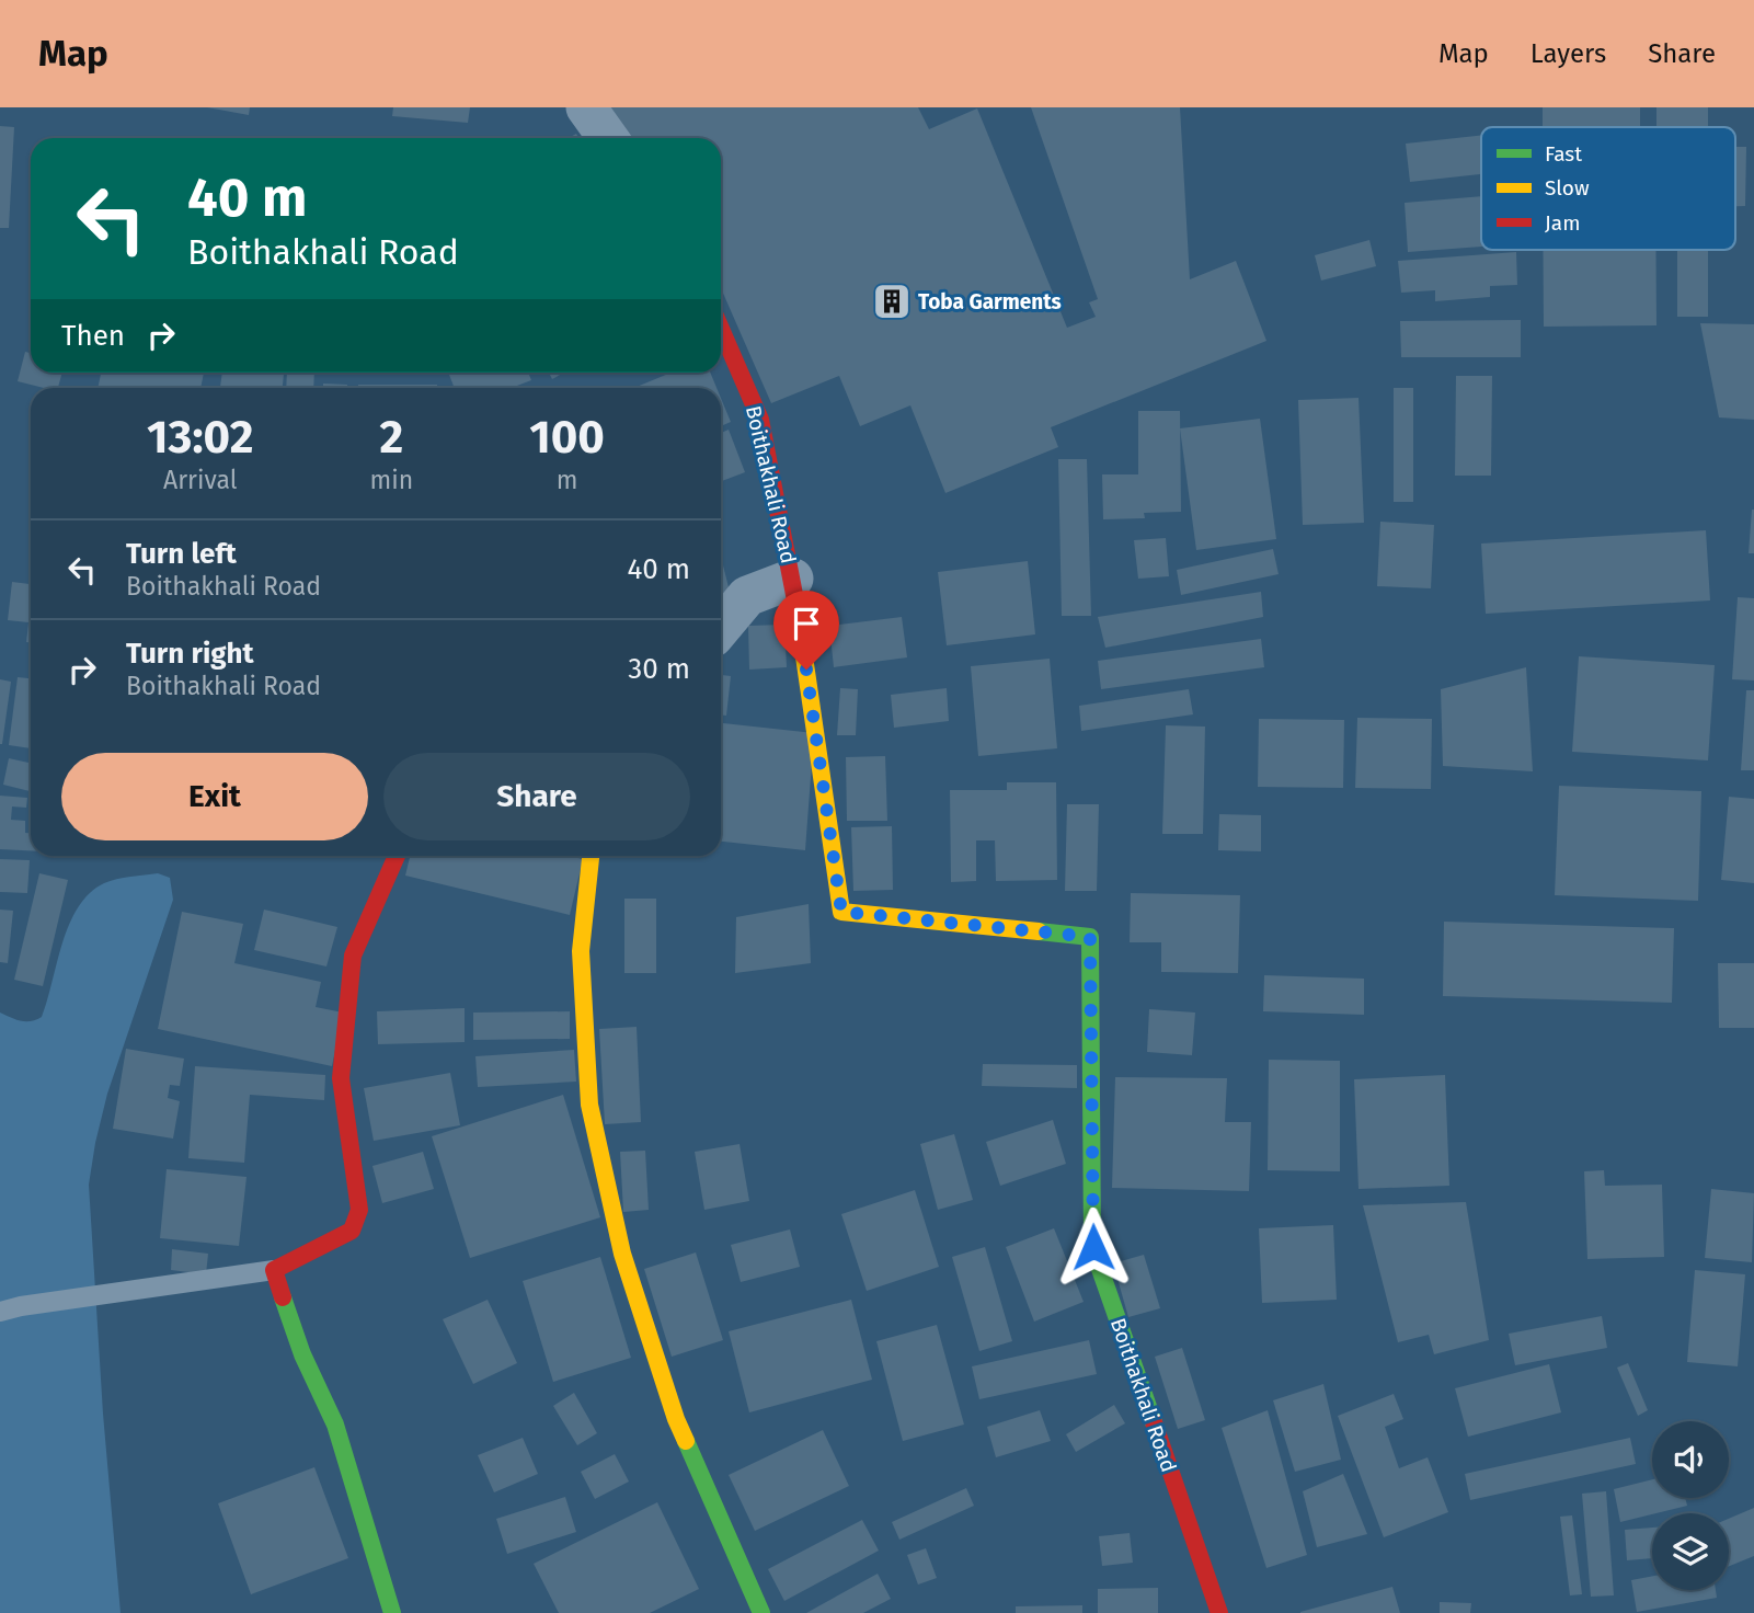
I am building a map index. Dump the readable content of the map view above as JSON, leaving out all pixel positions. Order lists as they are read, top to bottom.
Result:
{
  "streets": {
    "street": ["Boithakhali Road"]
  },
  "places": {
    "building": ["Toba Garments"]
  },
  "legend": ["Fast", "Slow", "Jam"],
  "page": {
    "header": "Map",
    "nav": ["Map", "Layers", "Share"],
    "turn": ["40 m", "Boithakhali Road"],
    "then": "Then",
    "eta": [
      "13:02",
      "Arrival",
      "2",
      "min",
      "100",
      "m"
    ],
    "list": [
      {
        "name": "Turn left",
        "note": "Boithakhali Road",
        "value": "40 m"
      },
      {
        "name": "Turn right",
        "note": "Boithakhali Road",
        "value": "30 m"
      }
    ],
    "buttons": ["Exit", "Share"]
  }
}
